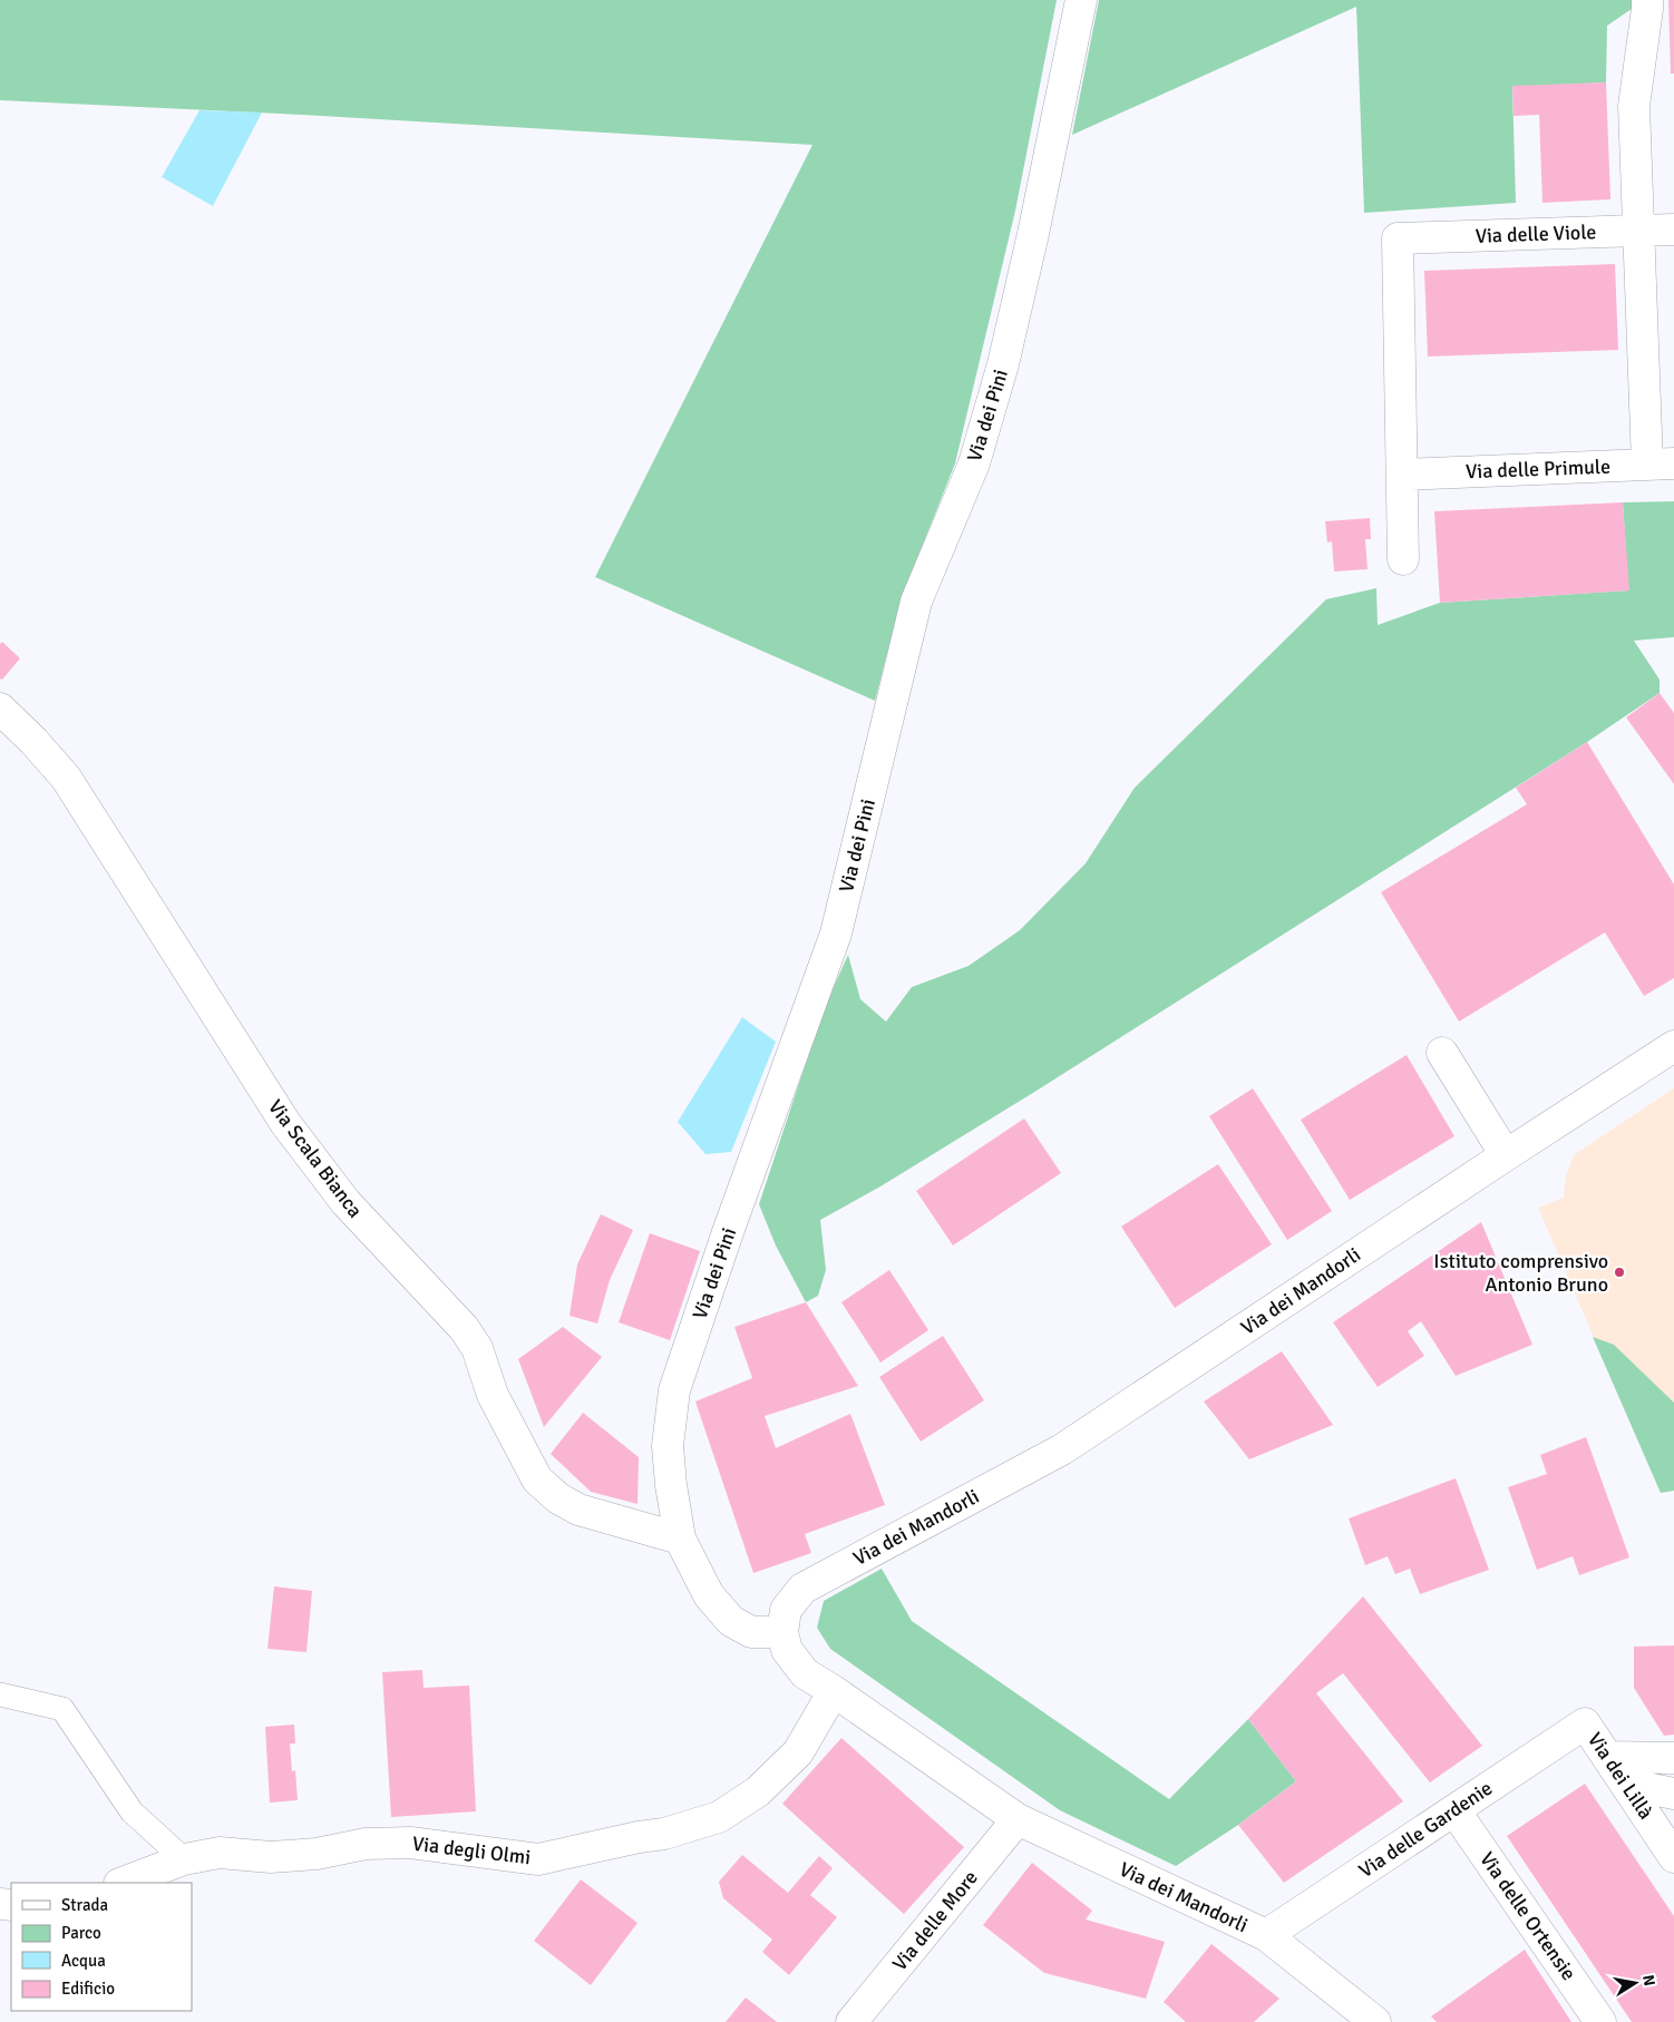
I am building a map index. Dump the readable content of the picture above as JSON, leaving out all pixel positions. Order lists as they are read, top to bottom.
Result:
{
  "streets": {
    "street": [
      "Via delle Viole",
      "Via dei Pini",
      "Via delle Primule",
      "Via Scala Bianca",
      "Via dei Mandorli",
      "Via dei Lillà",
      "Via delle Gardenie",
      "Via degli Olmi",
      "Via delle Ortensie",
      "Via delle More"
    ]
  },
  "crossings": [
    ["Via delle Viole", "Via delle Primule"],
    ["Via dei Pini", "Via Scala Bianca"],
    ["Via dei Pini", "Via dei Mandorli"],
    ["Via dei Mandorli", "Via delle Gardenie"],
    ["Via dei Mandorli", "Via degli Olmi"],
    ["Via dei Mandorli", "Via delle More"],
    ["Via dei Lillà", "Via delle Gardenie"],
    ["Via delle Gardenie", "Via delle Ortensie"]
  ],
  "places": ["Istituto comprensivo Antonio Bruno"],
  "legend": [
    "Strada",
    "Parco",
    "Acqua",
    "Edificio"
  ],
  "north": "right"
}
